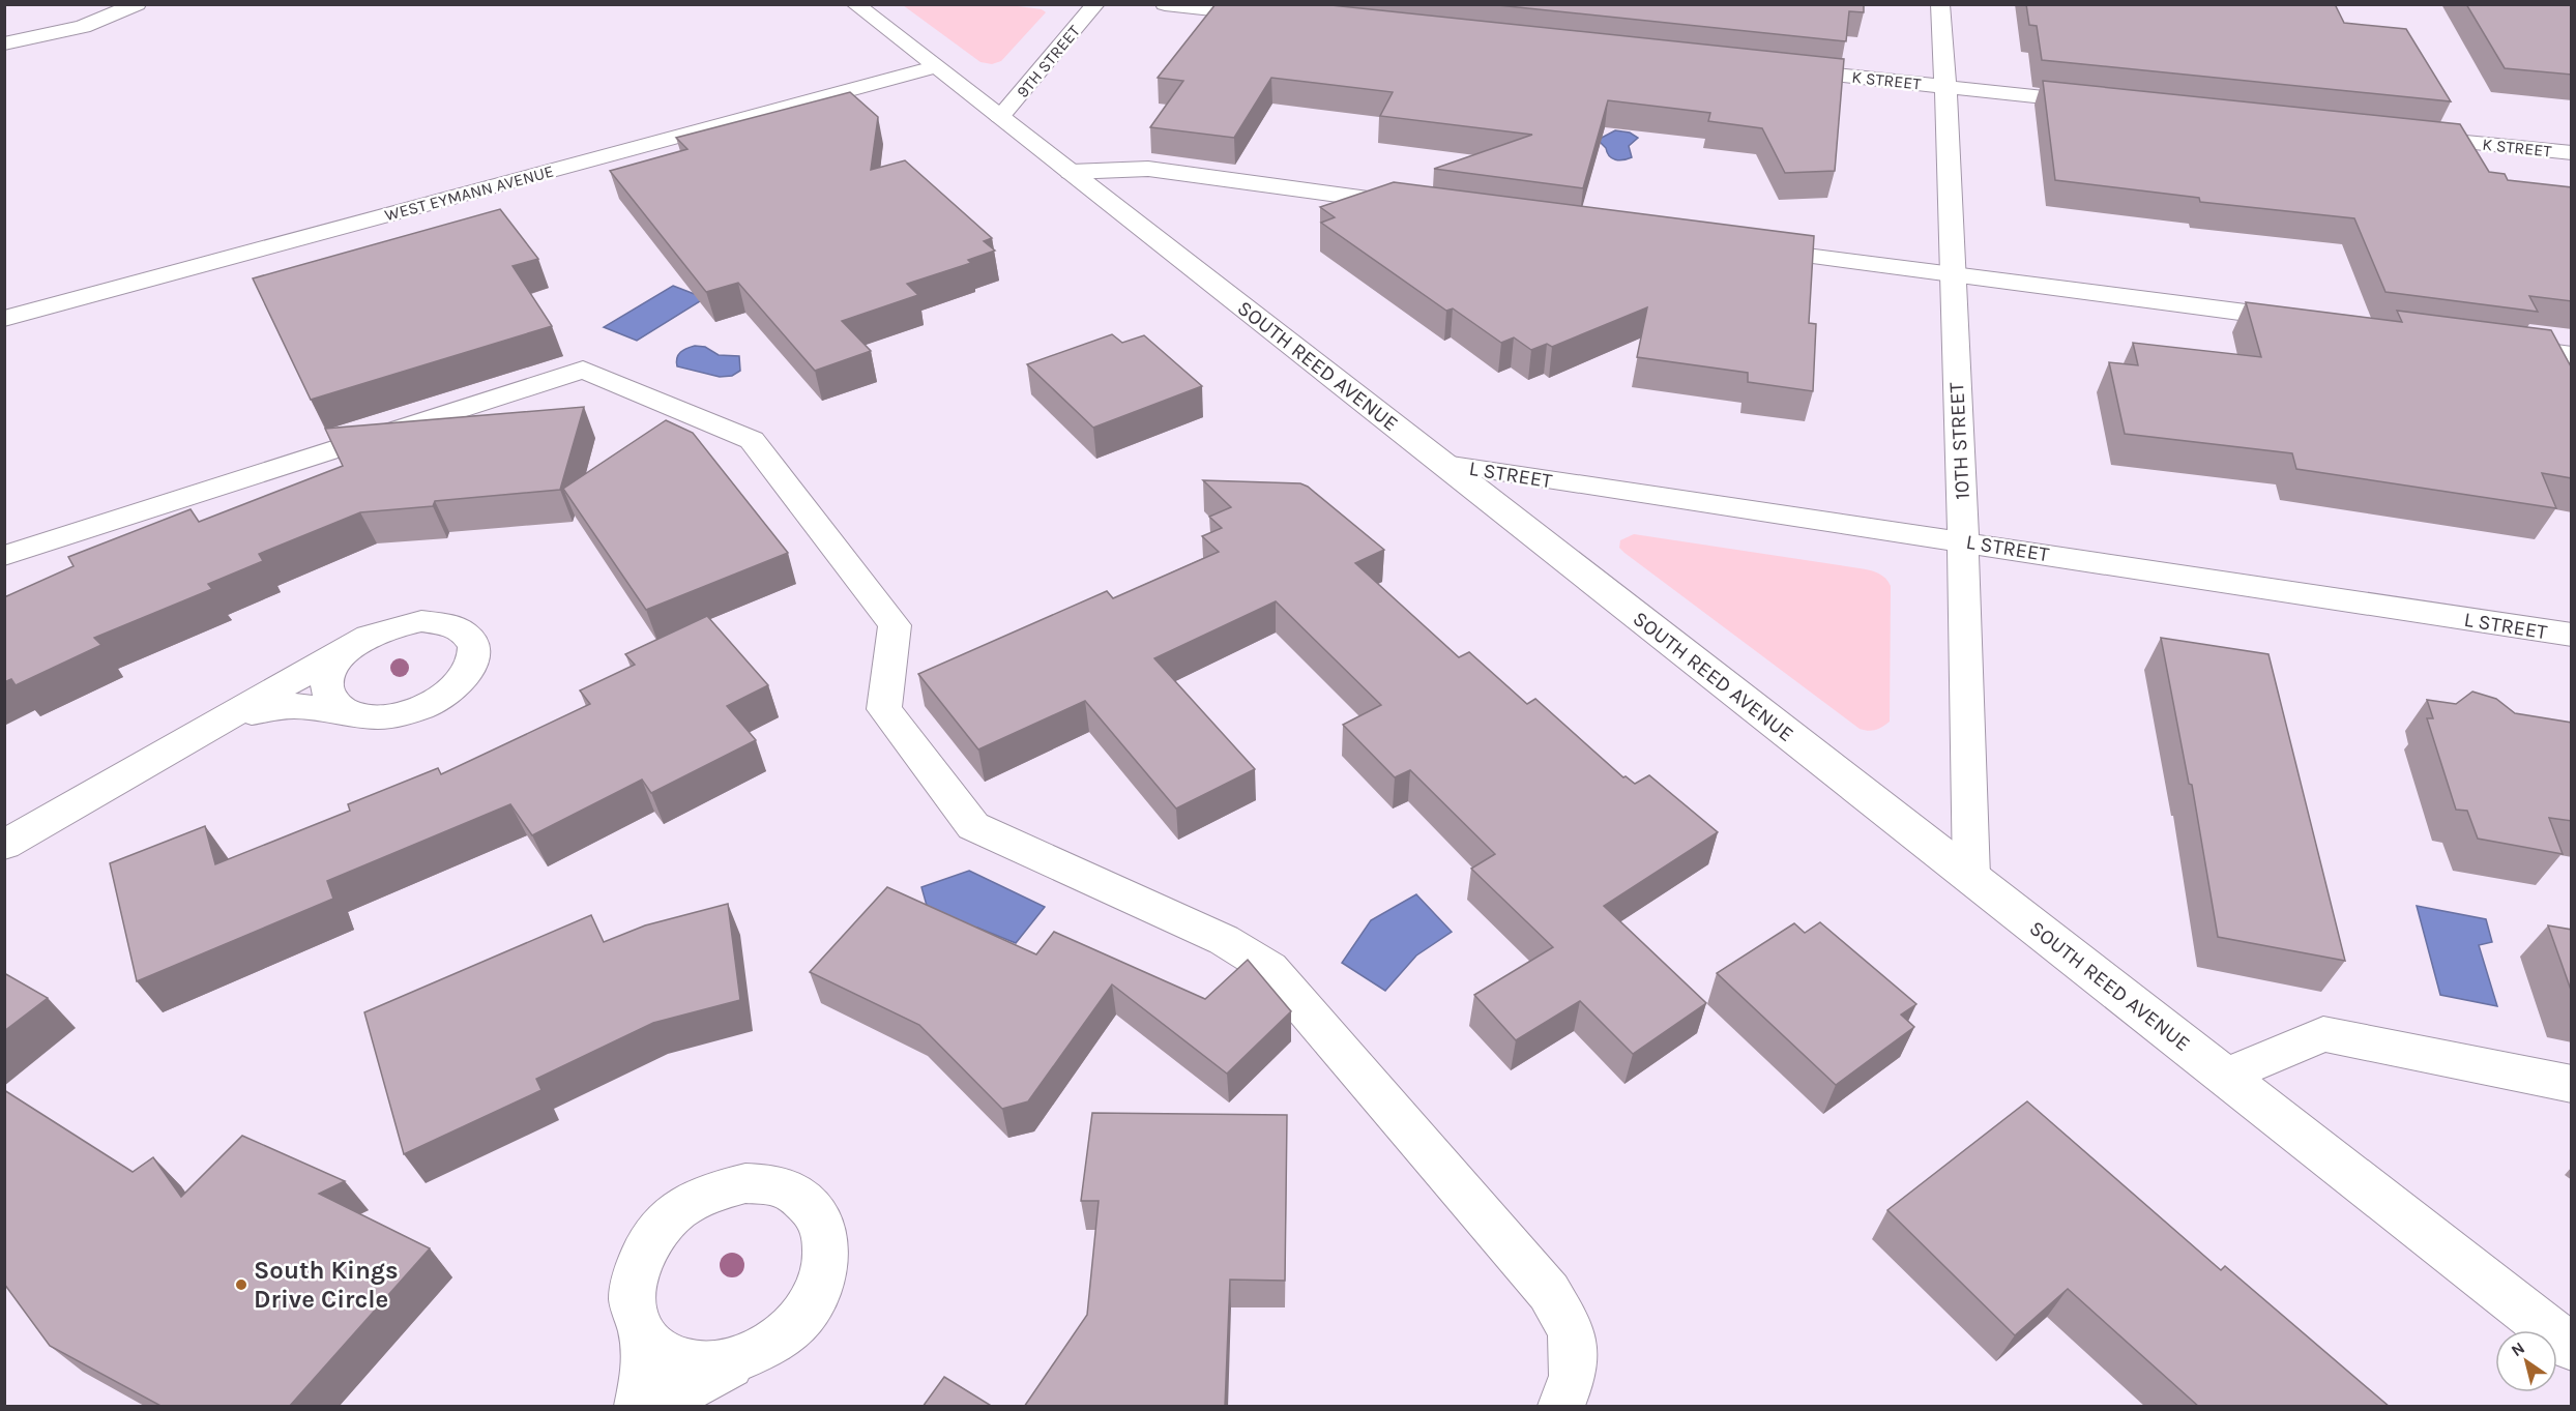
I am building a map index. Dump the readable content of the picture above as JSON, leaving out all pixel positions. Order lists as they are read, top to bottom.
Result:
{
  "streets": {
    "street": [
      "9TH STREET",
      "K STREET",
      "WEST EYMANN AVENUE",
      "SOUTH REED AVENUE",
      "10TH STREET",
      "L STREET"
    ]
  },
  "crossings": [
    ["9TH STREET", "SOUTH REED AVENUE"],
    ["K STREET", "10TH STREET"],
    ["WEST EYMANN AVENUE", "SOUTH REED AVENUE"],
    ["SOUTH REED AVENUE", "10TH STREET"],
    ["SOUTH REED AVENUE", "L STREET"],
    ["10TH STREET", "L STREET"]
  ],
  "places": ["South Kings Drive Circle"],
  "north": "top left"
}
